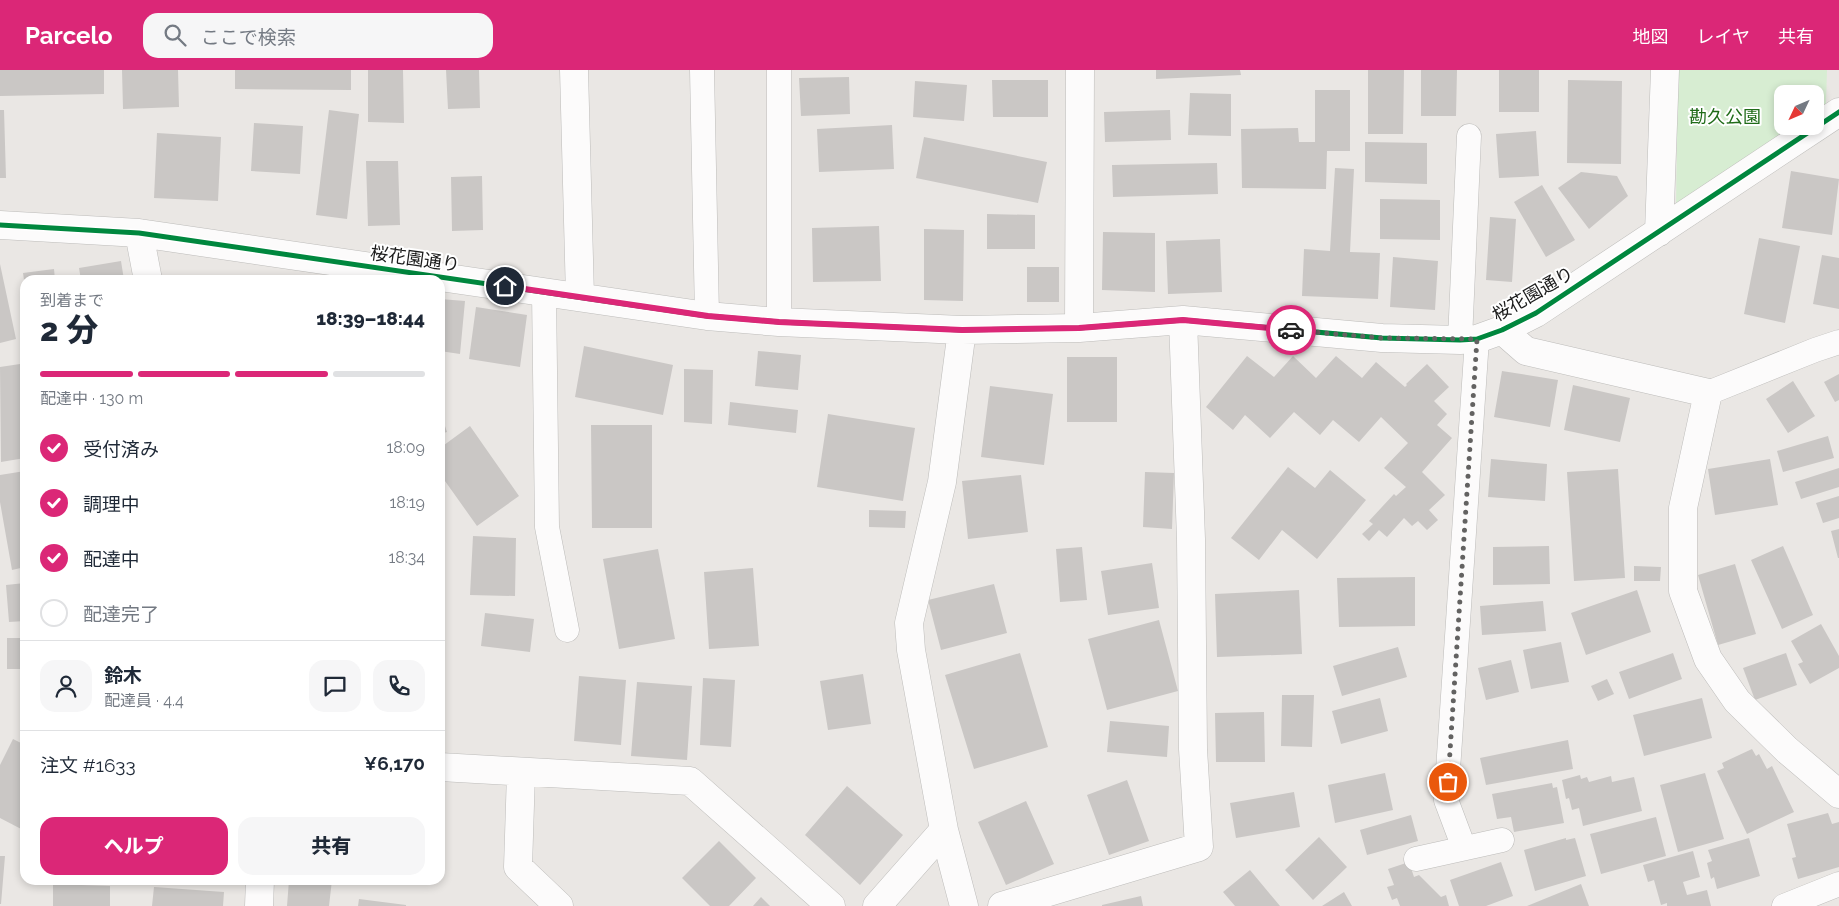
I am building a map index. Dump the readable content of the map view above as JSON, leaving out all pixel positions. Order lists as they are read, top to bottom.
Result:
{
  "streets": {
    "street": ["桜花園通り"]
  },
  "parks": ["勘久公園"],
  "north": "bottom left",
  "page": {
    "header": "Parcelo",
    "search": "ここで検索",
    "nav": ["地図", "レイヤ", "共有"],
    "heading": ["2 分", "到着まで", "18:39–18:44"],
    "panel": [
      "鈴木",
      "配達員 · 4.4",
      "注文 #1633",
      "¥6,170"
    ],
    "bar": "配達中 · 130 m",
    "list": [
      ["受付済み", "18:09"],
      ["調理中", "18:19"],
      ["配達中", "18:34"],
      "配達完了"
    ],
    "buttons": ["ヘルプ", "共有"]
  }
}
